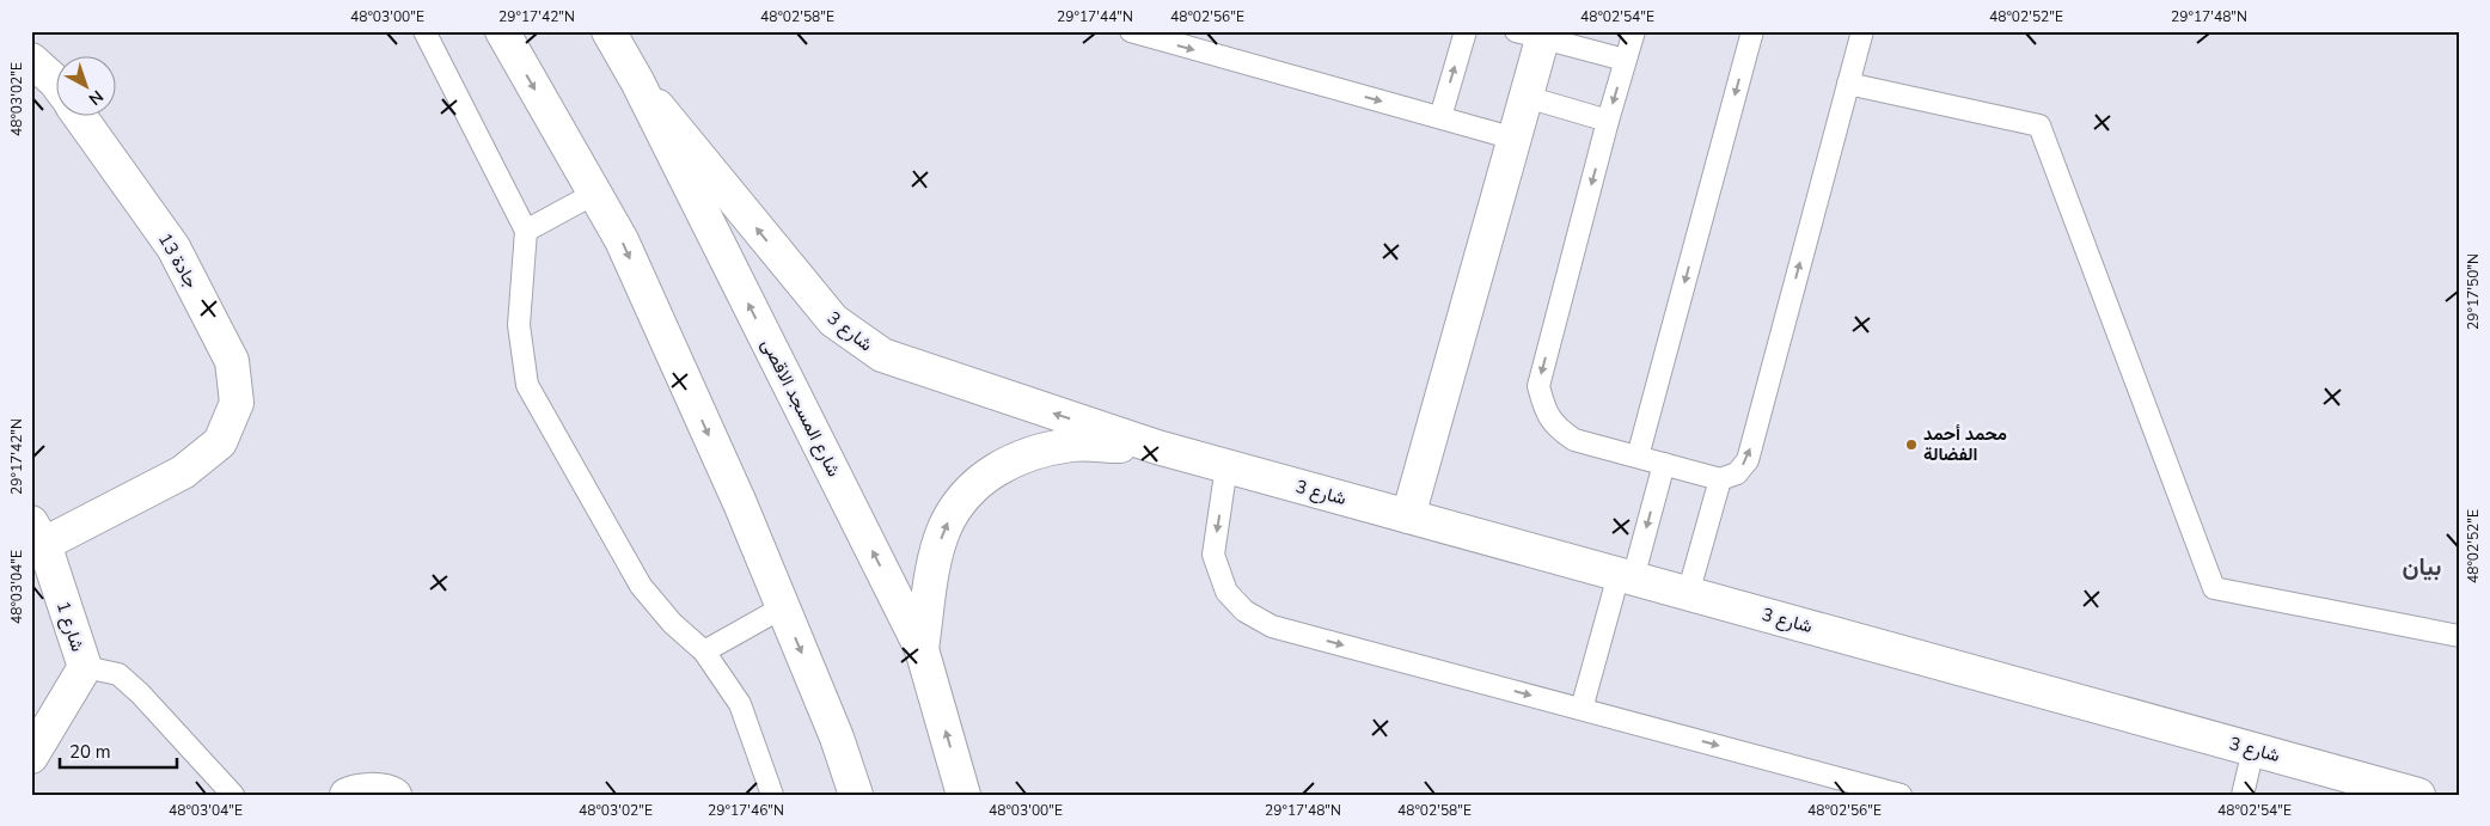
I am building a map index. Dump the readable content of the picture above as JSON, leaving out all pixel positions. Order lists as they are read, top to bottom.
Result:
{
  "streets": {
    "street": [
      "جادة 13",
      "شارع 3",
      "شارع المسجد الاقصى",
      "شارع 1"
    ]
  },
  "crossings": [
    ["جادة 13", "شارع 1"],
    ["شارع 3", "شارع المسجد الاقصى"]
  ],
  "districts": ["بيان"],
  "places": ["محمد أحمد الفضالة"],
  "scale_bar": "20 m",
  "north": "bottom right",
  "coordinates": [
    "48°03'00\"E",
    "29°17'42\"N",
    "48°02'58\"E",
    "29°17'44\"N",
    "48°02'56\"E",
    "48°02'54\"E",
    "48°02'52\"E",
    "29°17'48\"N",
    "48°03'02\"E",
    "29°17'50\"N",
    "48°03'04\"E",
    "29°17'46\"N"
  ]
}
